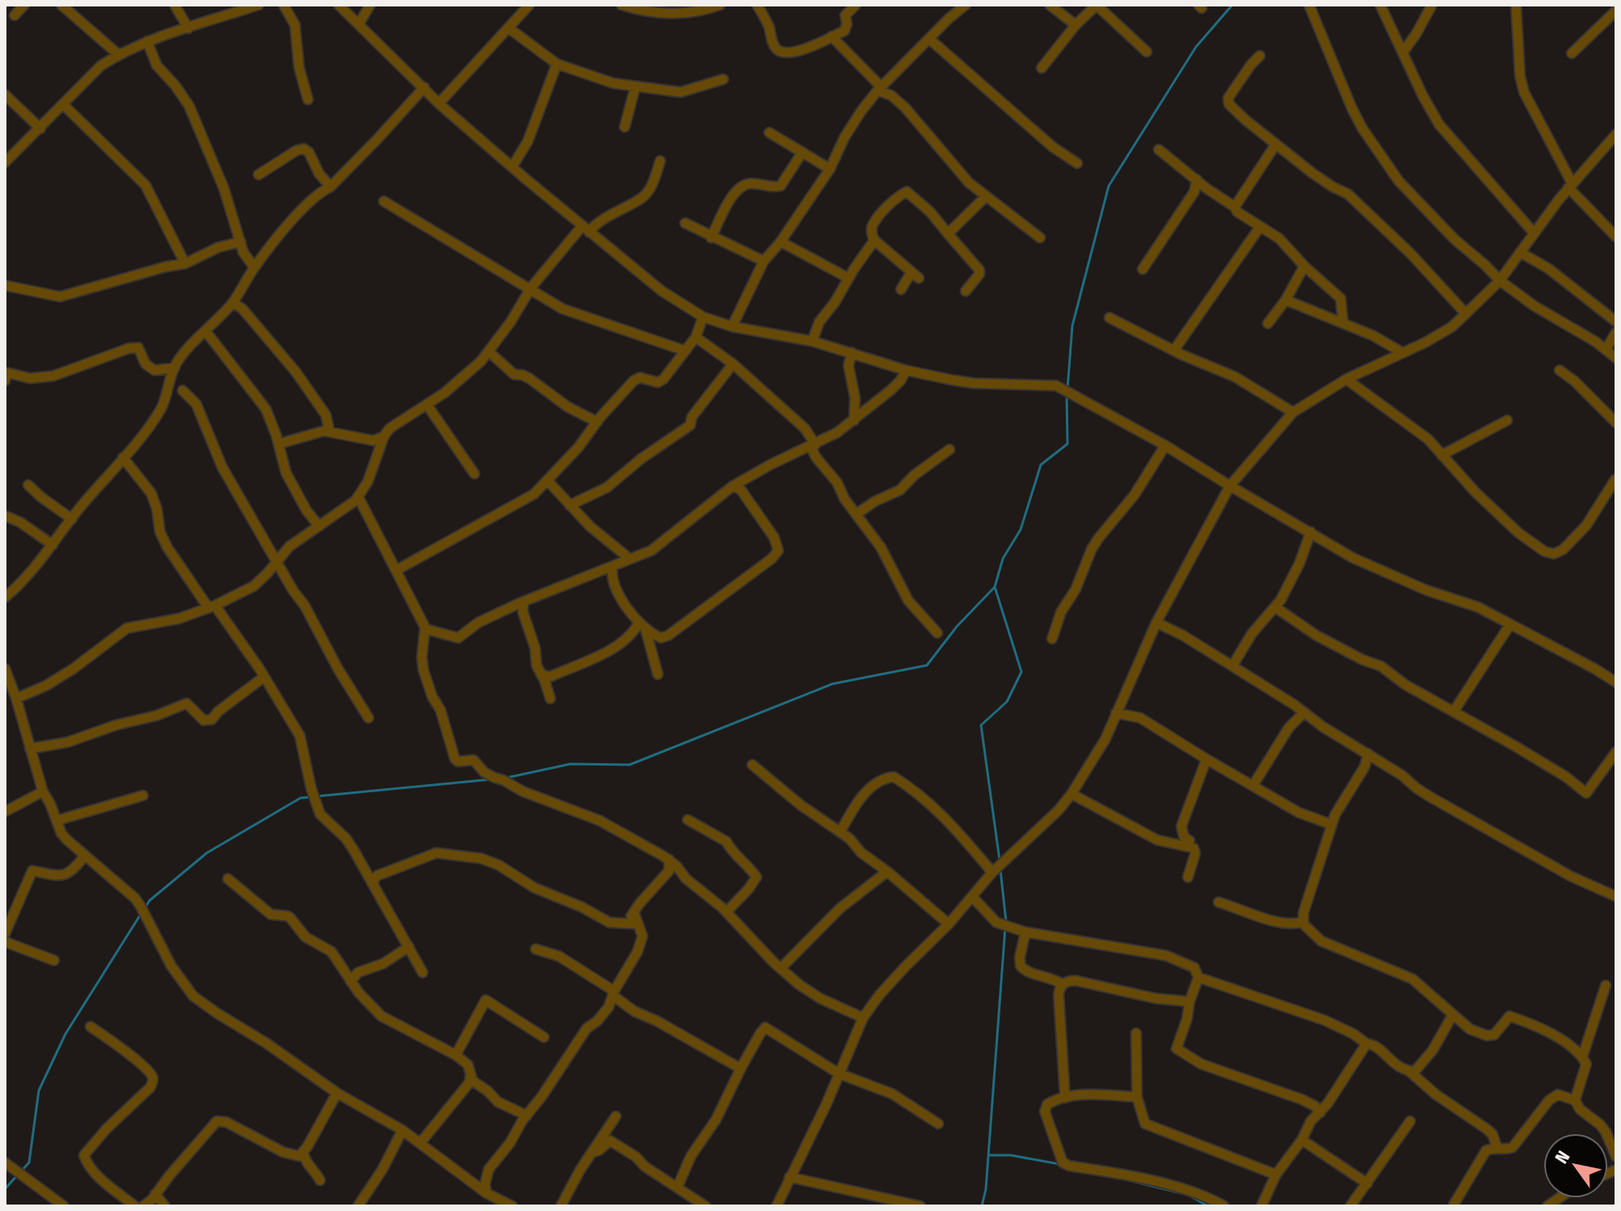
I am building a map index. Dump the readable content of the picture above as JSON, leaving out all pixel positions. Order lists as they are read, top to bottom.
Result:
{
  "north": "top left"
}
